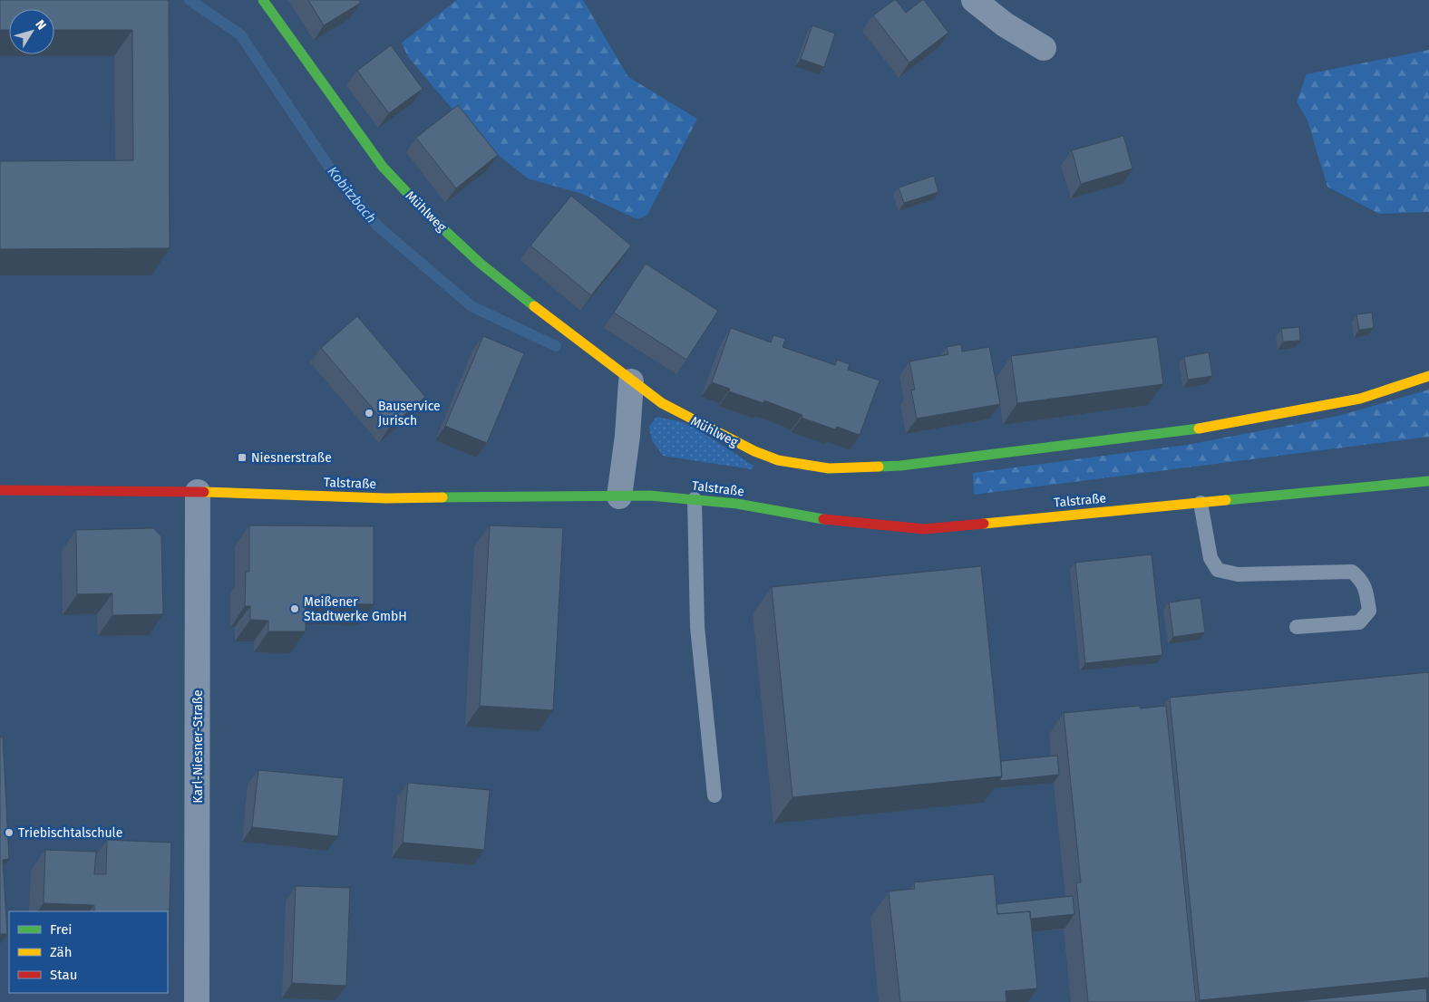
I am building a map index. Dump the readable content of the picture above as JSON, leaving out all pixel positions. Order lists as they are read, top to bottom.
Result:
{
  "streets": {
    "main road": ["Mühlweg", "Talstraße"],
    "street": ["Karl-Niesner-Straße"]
  },
  "crossings": [
    ["Talstraße", "Karl-Niesner-Straße"]
  ],
  "water": ["Kobitzbach"],
  "places": {
    "other": ["Bauservice Jurisch", "Meißener Stadtwerke GmbH", "Triebischtalschule"],
    "transit": ["Niesnerstraße"]
  },
  "legend": ["Frei", "Zäh", "Stau"],
  "north": "top right"
}
